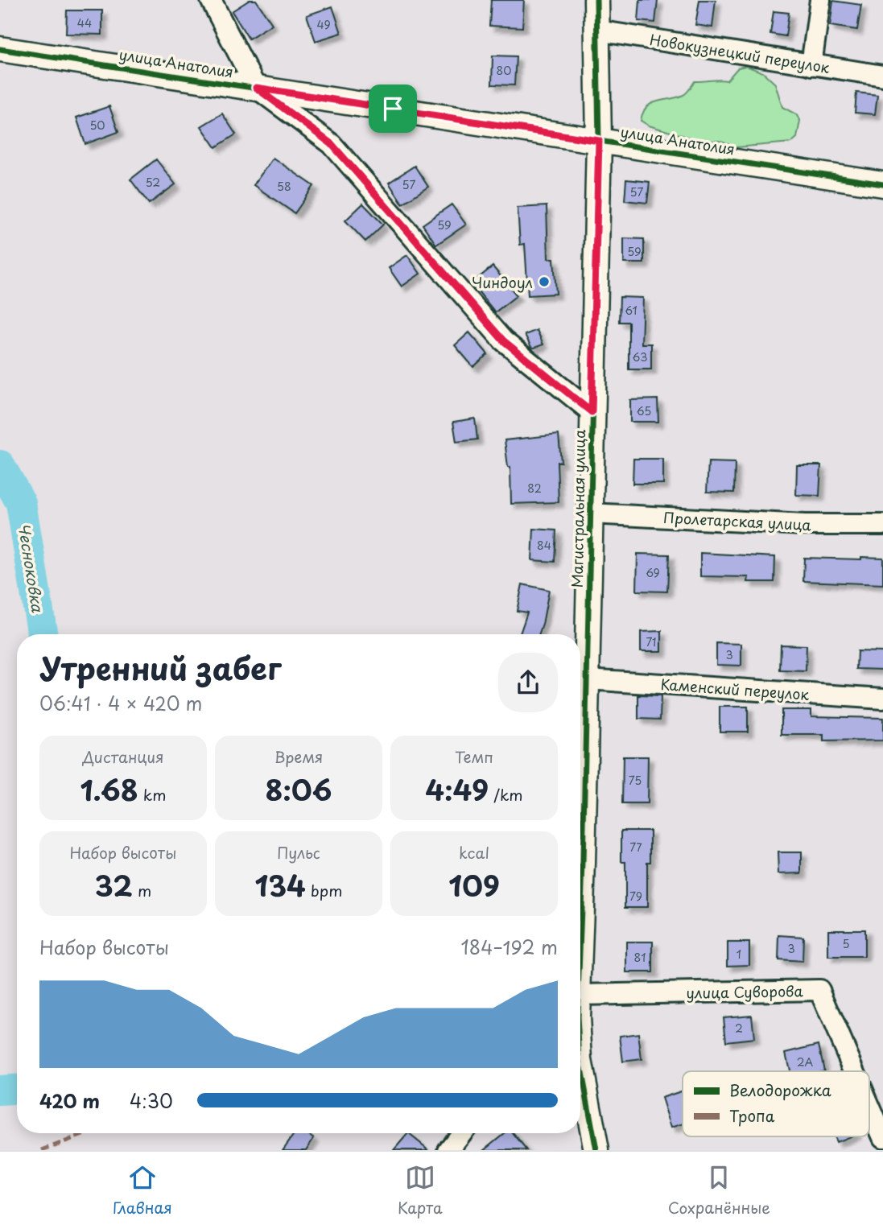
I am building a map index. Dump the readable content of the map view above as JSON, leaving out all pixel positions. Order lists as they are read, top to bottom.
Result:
{
  "streets": {
    "street": [
      "Новокузнецкий переулок",
      "улица Анатолия",
      "Магистральная улица",
      "Пролетарская улица",
      "Каменский переулок",
      "улица Суворова"
    ]
  },
  "crossings": [
    ["Новокузнецкий переулок", "Магистральная улица"],
    ["улица Анатолия", "Магистральная улица"],
    ["Магистральная улица", "Пролетарская улица"],
    ["Магистральная улица", "Каменский переулок"]
  ],
  "water": ["Чесноковка"],
  "places": ["Чиндоул"],
  "house_numbers": [
    "44",
    "49",
    "80",
    "50",
    "52",
    "57",
    "58",
    "57",
    "59",
    "59",
    "61",
    "63",
    "65",
    "82",
    "84",
    "69",
    "71",
    "3",
    "75",
    "77",
    "79",
    "5",
    "3",
    "1",
    "81",
    "2",
    "2А"
  ],
  "legend": ["Велодорожка", "Тропа"],
  "page": {
    "heading": ["Утренний забег", "06:41 · 4 × 420 m"],
    "stats": [
      ["Дистанция", "1.68 km"],
      ["Время", "8:06"],
      ["Темп", "4:49 /km"],
      ["Набор высоты", "32 m"],
      ["Пульс", "134 bpm"],
      ["kcal", "109"]
    ],
    "chart": ["Набор высоты", "184–192 m"],
    "list": [
      {
        "name": "420 m",
        "note": "4:30"
      }
    ],
    "tabs": ["Главная", "Карта", "Сохранённые"]
  }
}
